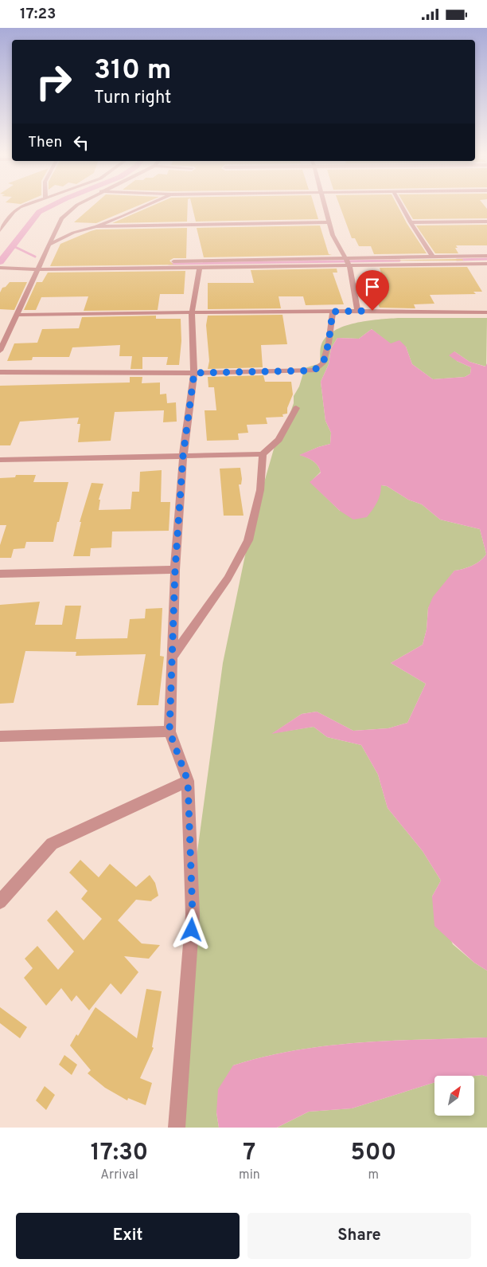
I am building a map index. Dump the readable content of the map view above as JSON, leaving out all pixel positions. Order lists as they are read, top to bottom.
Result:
{
  "north": "top right",
  "page": {
    "status": "17:23",
    "turn": ["310 m", "Turn right"],
    "then": "Then",
    "eta": [
      "17:30",
      "Arrival",
      "7",
      "min",
      "500",
      "m"
    ],
    "buttons": ["Exit", "Share"]
  }
}
